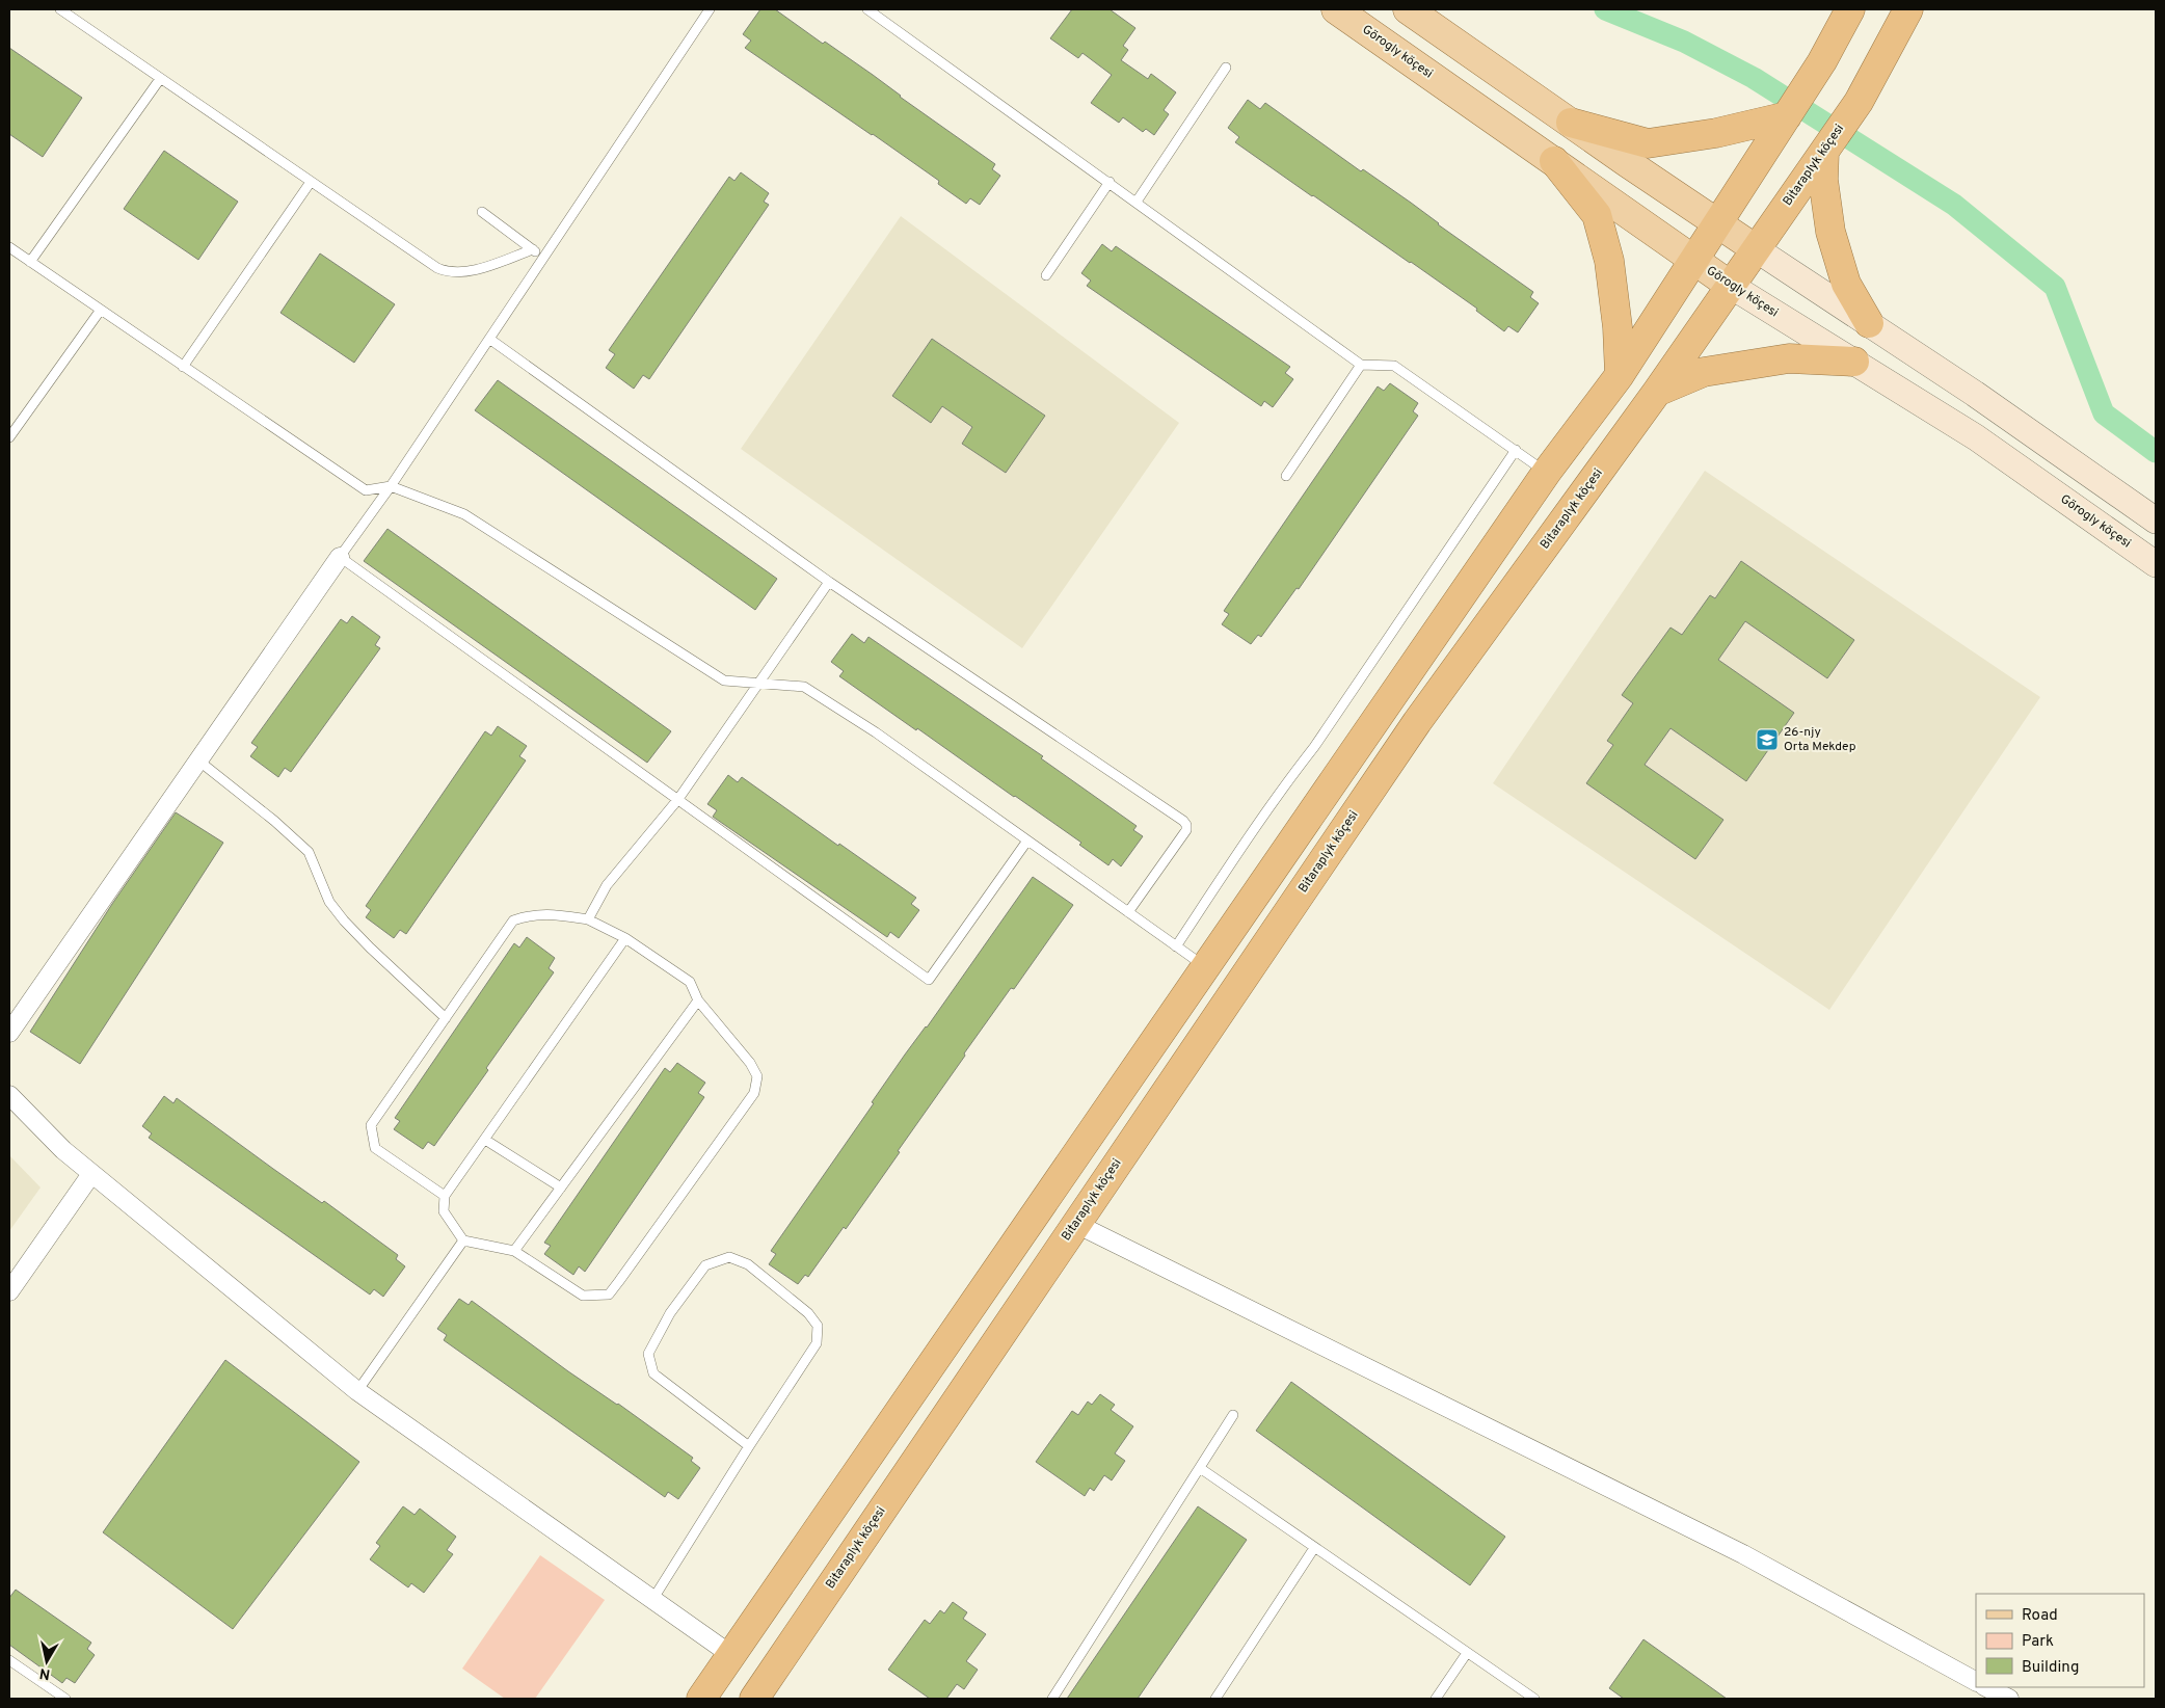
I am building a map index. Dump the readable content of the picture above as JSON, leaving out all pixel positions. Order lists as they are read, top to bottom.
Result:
{
  "streets": {
    "highway": ["Bitaraplyk köçesi"],
    "main road": ["Görogly köçesi"]
  },
  "crossings": [
    ["Görogly köçesi", "Bitaraplyk köçesi"]
  ],
  "places": {
    "school or university": ["26-njy Orta Mekdep"]
  },
  "legend": ["Road", "Park", "Building"],
  "north": "bottom"
}
